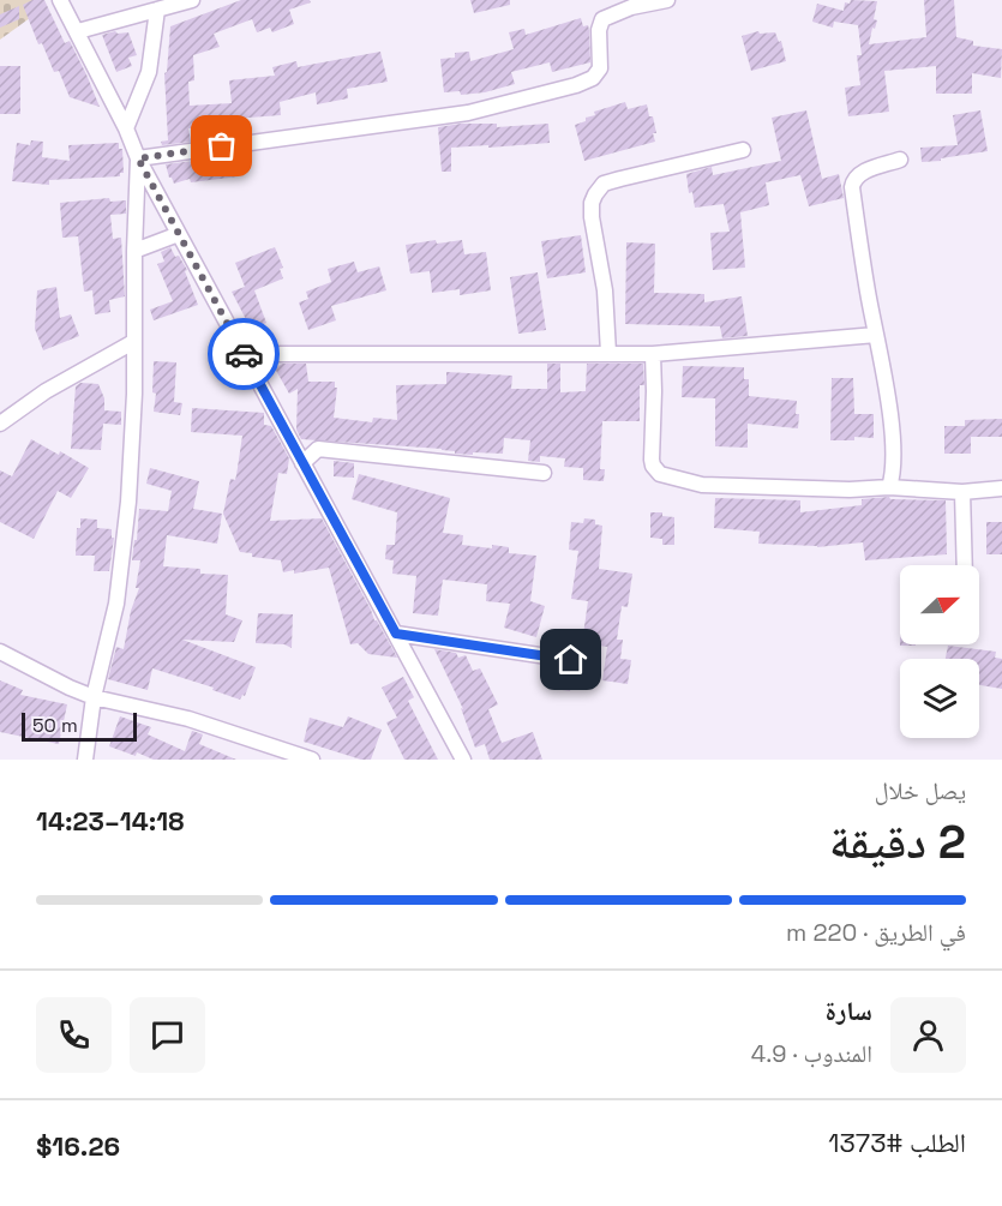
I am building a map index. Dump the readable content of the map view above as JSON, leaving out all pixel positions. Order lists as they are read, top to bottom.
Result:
{
  "scale_bar": "50 m",
  "north": "right",
  "page": {
    "scale": "50 m",
    "heading": ["2 دقيقة", "يصل خلال", "14:18–14:23"],
    "panel": [
      "سارة",
      "المندوب · 4.9",
      "الطلب #1373",
      "$16.26"
    ],
    "bar": "في الطريق · 220 m"
  }
}
